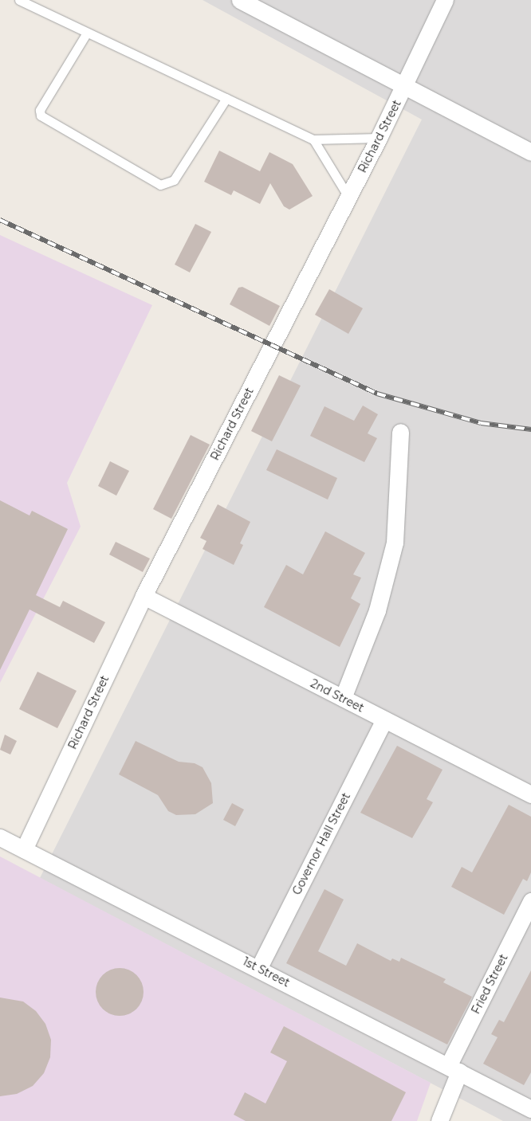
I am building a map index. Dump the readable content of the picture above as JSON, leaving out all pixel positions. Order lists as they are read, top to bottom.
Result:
{
  "streets": {
    "street": [
      "Richard Street",
      "2nd Street",
      "Governor Hall Street",
      "1st Street",
      "Fried Street"
    ]
  },
  "crossings": [
    ["Richard Street", "2nd Street"],
    ["Richard Street", "1st Street"],
    ["2nd Street", "Governor Hall Street"],
    ["Governor Hall Street", "1st Street"],
    ["1st Street", "Fried Street"]
  ]
}
